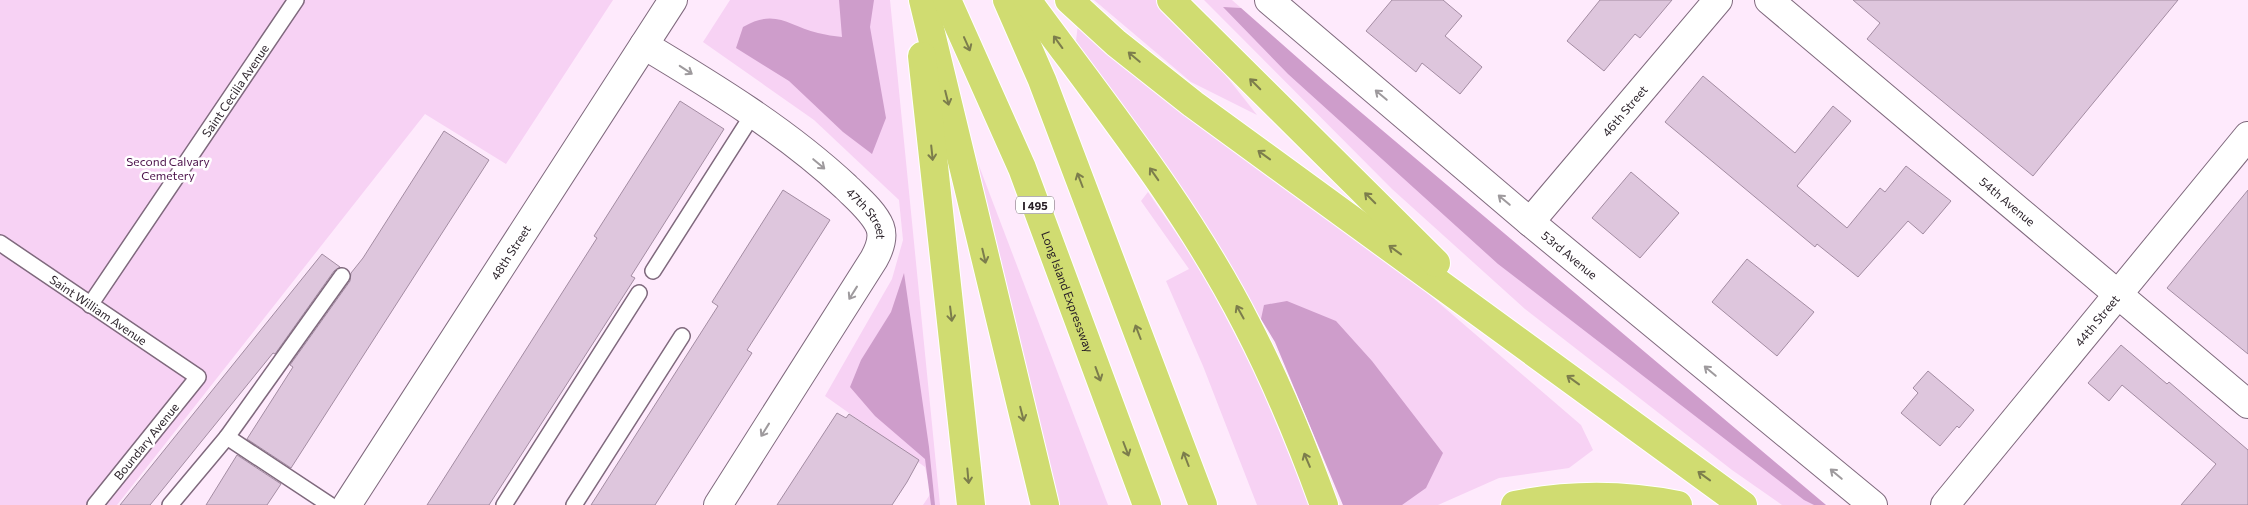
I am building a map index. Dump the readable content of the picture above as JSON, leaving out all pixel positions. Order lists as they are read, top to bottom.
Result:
{
  "streets": {
    "highway": ["I 495", "Long Island Expressway"],
    "street": [
      "46th Street",
      "54th Avenue",
      "47th Street",
      "48th Street",
      "53rd Avenue",
      "44th Street"
    ],
    "lane": ["Saint Cecilia Avenue", "Saint William Avenue", "Boundary Avenue"]
  },
  "crossings": [
    ["Saint Cecilia Avenue", "Saint William Avenue"],
    ["46th Street", "53rd Avenue"],
    ["54th Avenue", "44th Street"],
    ["47th Street", "48th Street"],
    ["Saint William Avenue", "Boundary Avenue"]
  ],
  "one_way": ["53rd Avenue"],
  "parks": ["Second Calvary Cemetery"]
}
